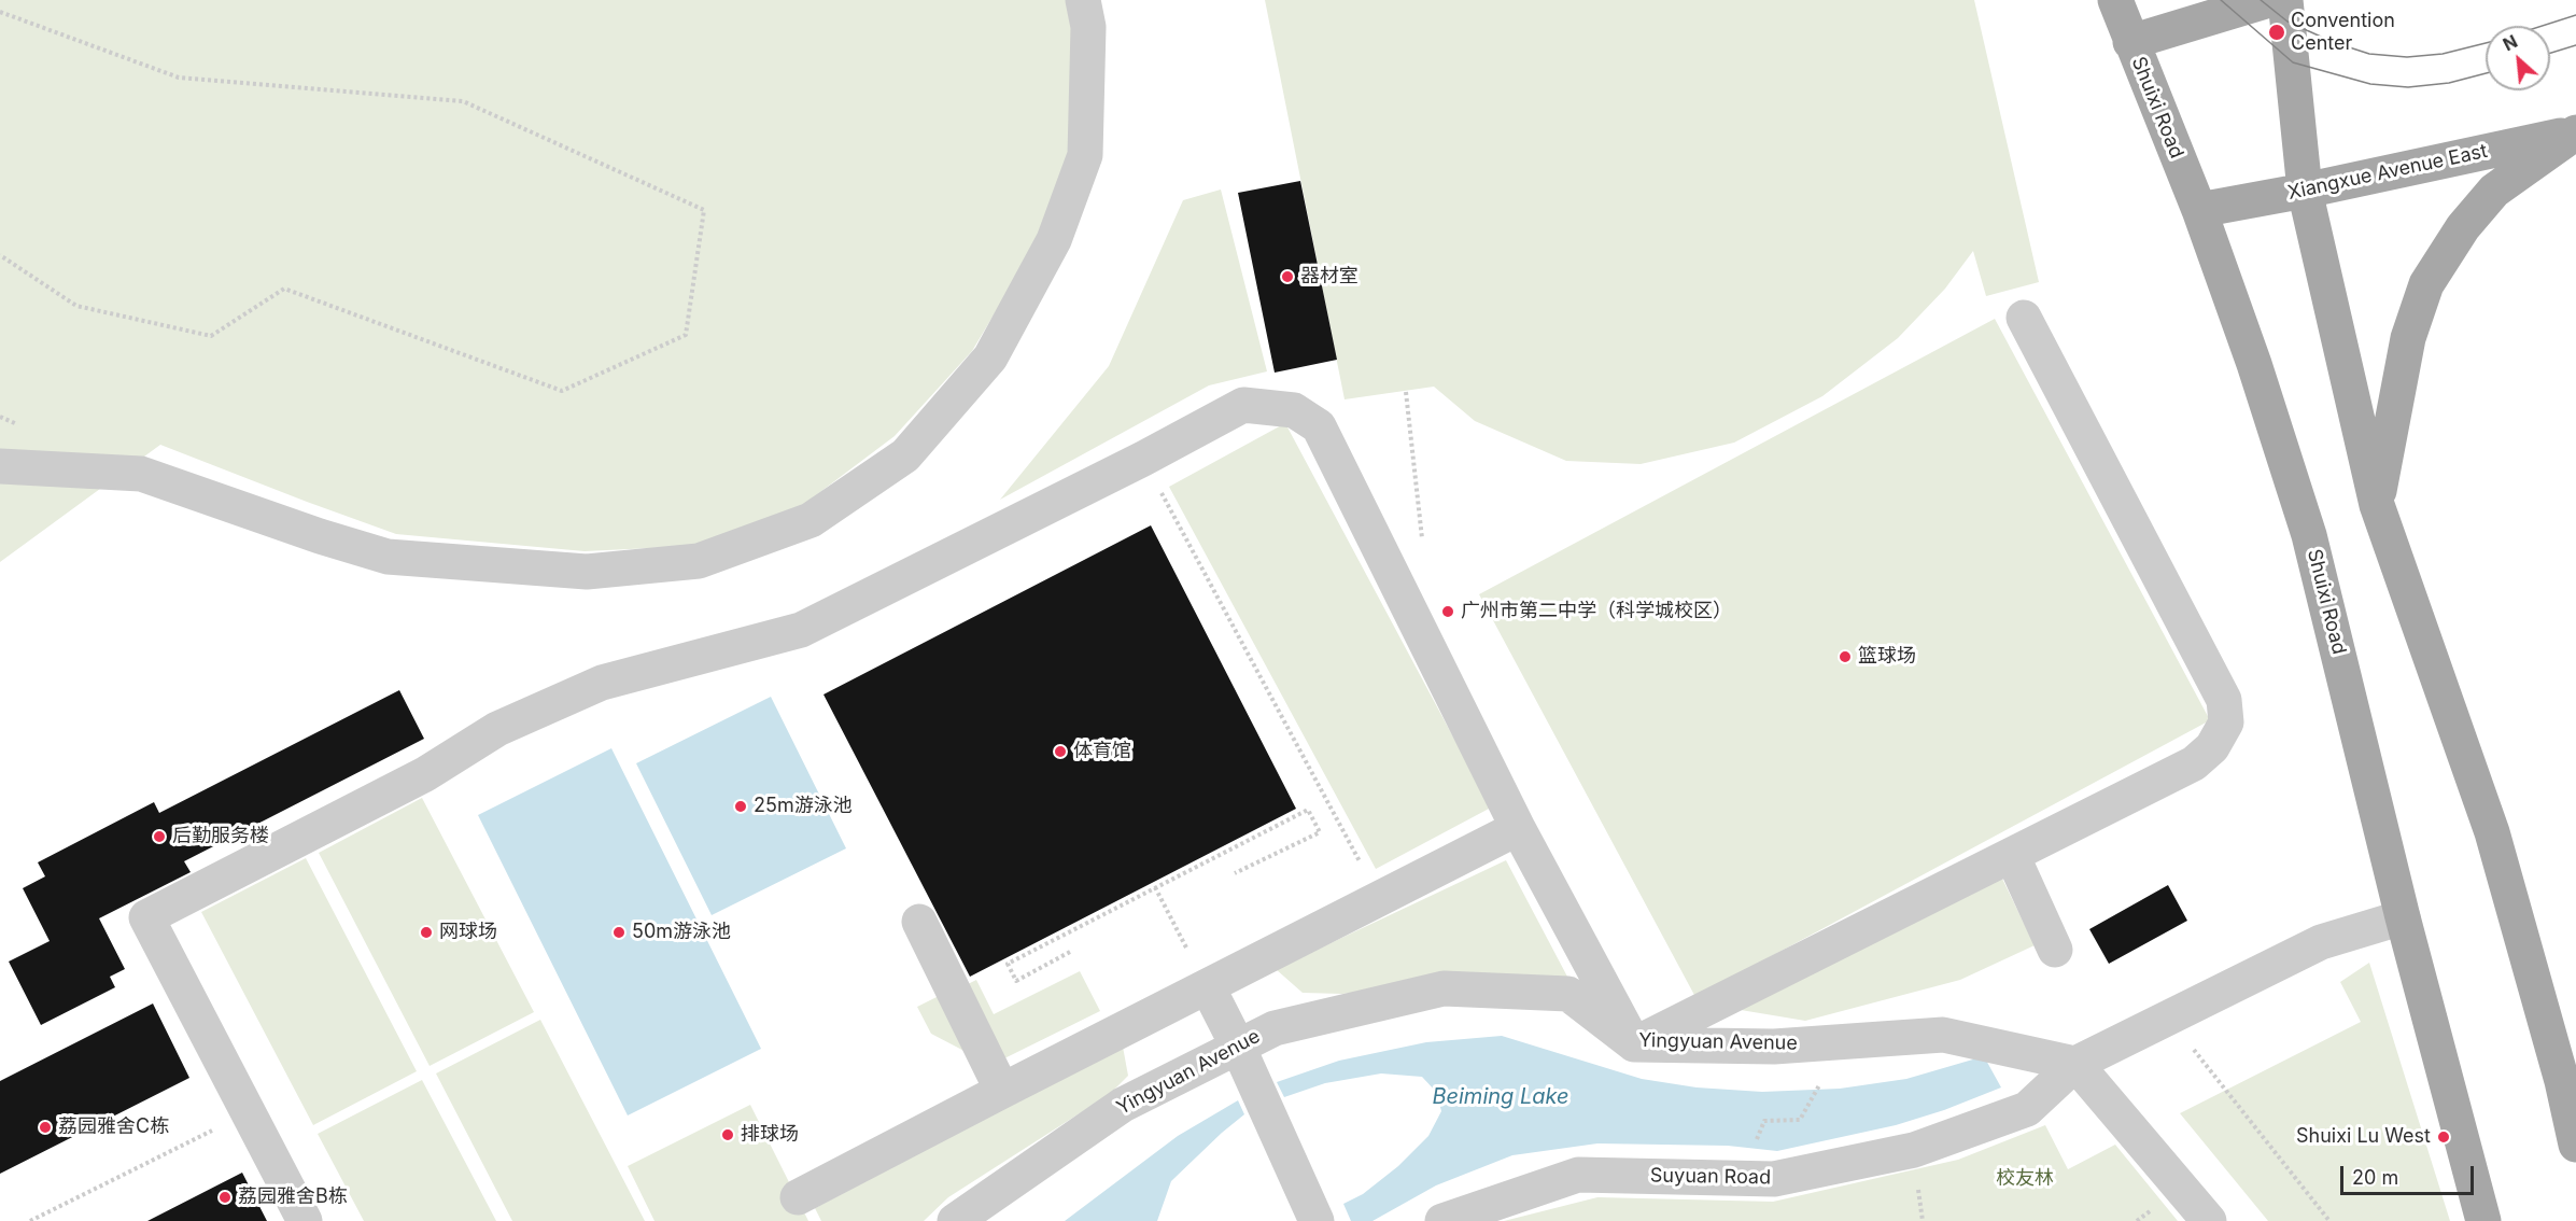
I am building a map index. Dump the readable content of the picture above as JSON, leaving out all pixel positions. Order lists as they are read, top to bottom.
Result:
{
  "streets": {
    "main road": ["Shuixi Road", "Xiangxue Avenue East"],
    "street": ["Yingyuan Avenue", "Suyuan Road"]
  },
  "crossings": [
    ["Shuixi Road", "Xiangxue Avenue East"],
    ["Shuixi Road", "Suyuan Road"],
    ["Yingyuan Avenue", "Suyuan Road"]
  ],
  "water": ["Beiming Lake"],
  "parks": ["校友林"],
  "places": [
    "Convention Center",
    "器材室",
    "广州市第二中学（科学城校区）",
    "篮球场",
    "体育馆",
    "25m游泳池",
    "后勤服务楼",
    "网球场",
    "50m游泳池",
    "荔园雅舍C栋",
    "排球场",
    "Shuixi Lu West",
    "荔园雅舍B栋"
  ],
  "scale_bar": "20 m",
  "north": "top left"
}
